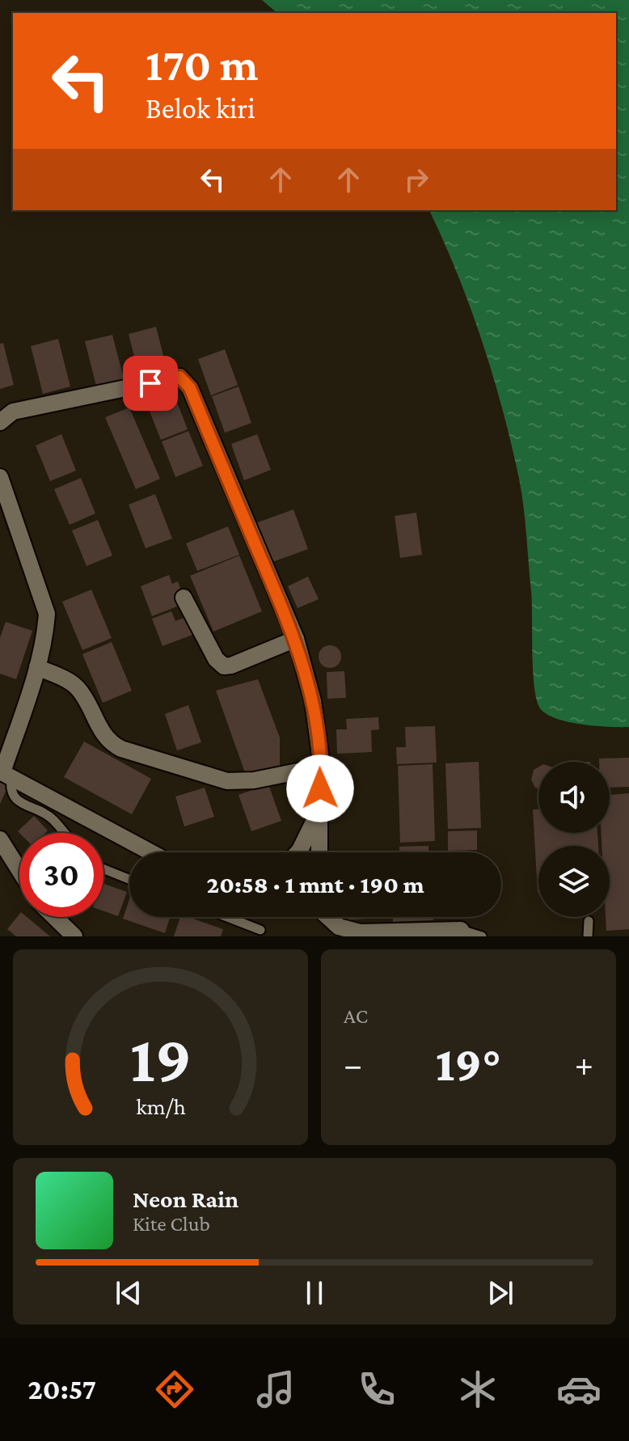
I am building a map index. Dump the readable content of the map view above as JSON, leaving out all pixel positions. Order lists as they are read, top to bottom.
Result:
{
  "page": {
    "turn": ["170 m", "Belok kiri"],
    "limit": "30",
    "trip": "20:58 · 1 mnt · 190 m",
    "tile": "AC",
    "heat": ["−", "19°", "+"],
    "song": ["Neon Rain", "Kite Club"],
    "tabs": "20:57",
    "gauge": ["19", "km/h"]
  }
}
